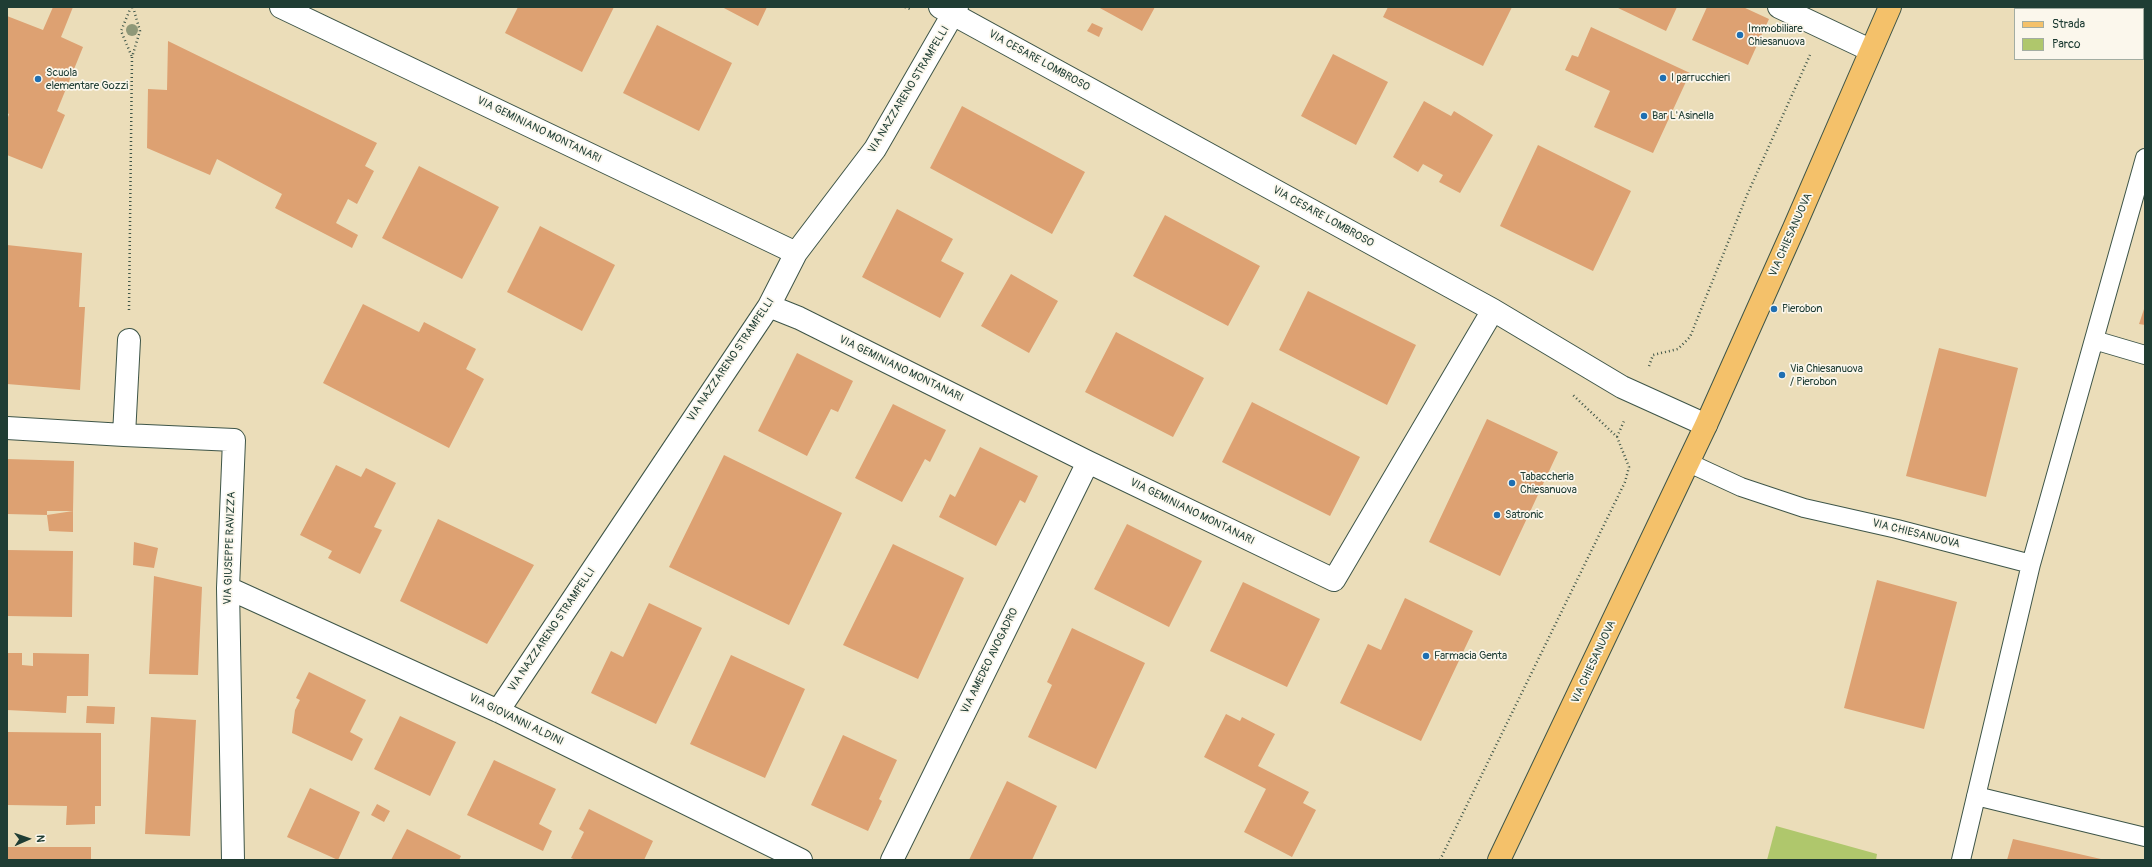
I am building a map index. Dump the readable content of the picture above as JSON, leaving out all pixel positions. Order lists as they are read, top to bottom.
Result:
{
  "streets": {
    "main road": ["VIA CHIESANUOVA"],
    "street": [
      "VIA CESARE LOMBROSO",
      "VIA NAZZARENO STRAMPELLI",
      "VIA GEMINIANO MONTANARI",
      "VIA GIUSEPPE RAVIZZA",
      "VIA AMEDEO AVOGADRO",
      "VIA GIOVANNI ALDINI"
    ]
  },
  "crossings": [
    ["VIA CESARE LOMBROSO", "VIA NAZZARENO STRAMPELLI"],
    ["VIA CESARE LOMBROSO", "VIA GEMINIANO MONTANARI"],
    ["VIA CESARE LOMBROSO", "VIA CHIESANUOVA"],
    ["VIA NAZZARENO STRAMPELLI", "VIA GEMINIANO MONTANARI"],
    ["VIA NAZZARENO STRAMPELLI", "VIA GIOVANNI ALDINI"],
    ["VIA GEMINIANO MONTANARI", "VIA AMEDEO AVOGADRO"],
    ["VIA GIUSEPPE RAVIZZA", "VIA GIOVANNI ALDINI"]
  ],
  "places": [
    "Immobiliare Chiesanuova",
    "I parrucchieri",
    "Scuola elementare Gozzi",
    "Bar L'Asinella",
    "Pierobon",
    "Via Chiesanuova / Pierobon",
    "Tabaccheria Chiesanuova",
    "Satronic",
    "Farmacia Genta"
  ],
  "legend": ["Strada", "Parco"],
  "north": "right"
}
